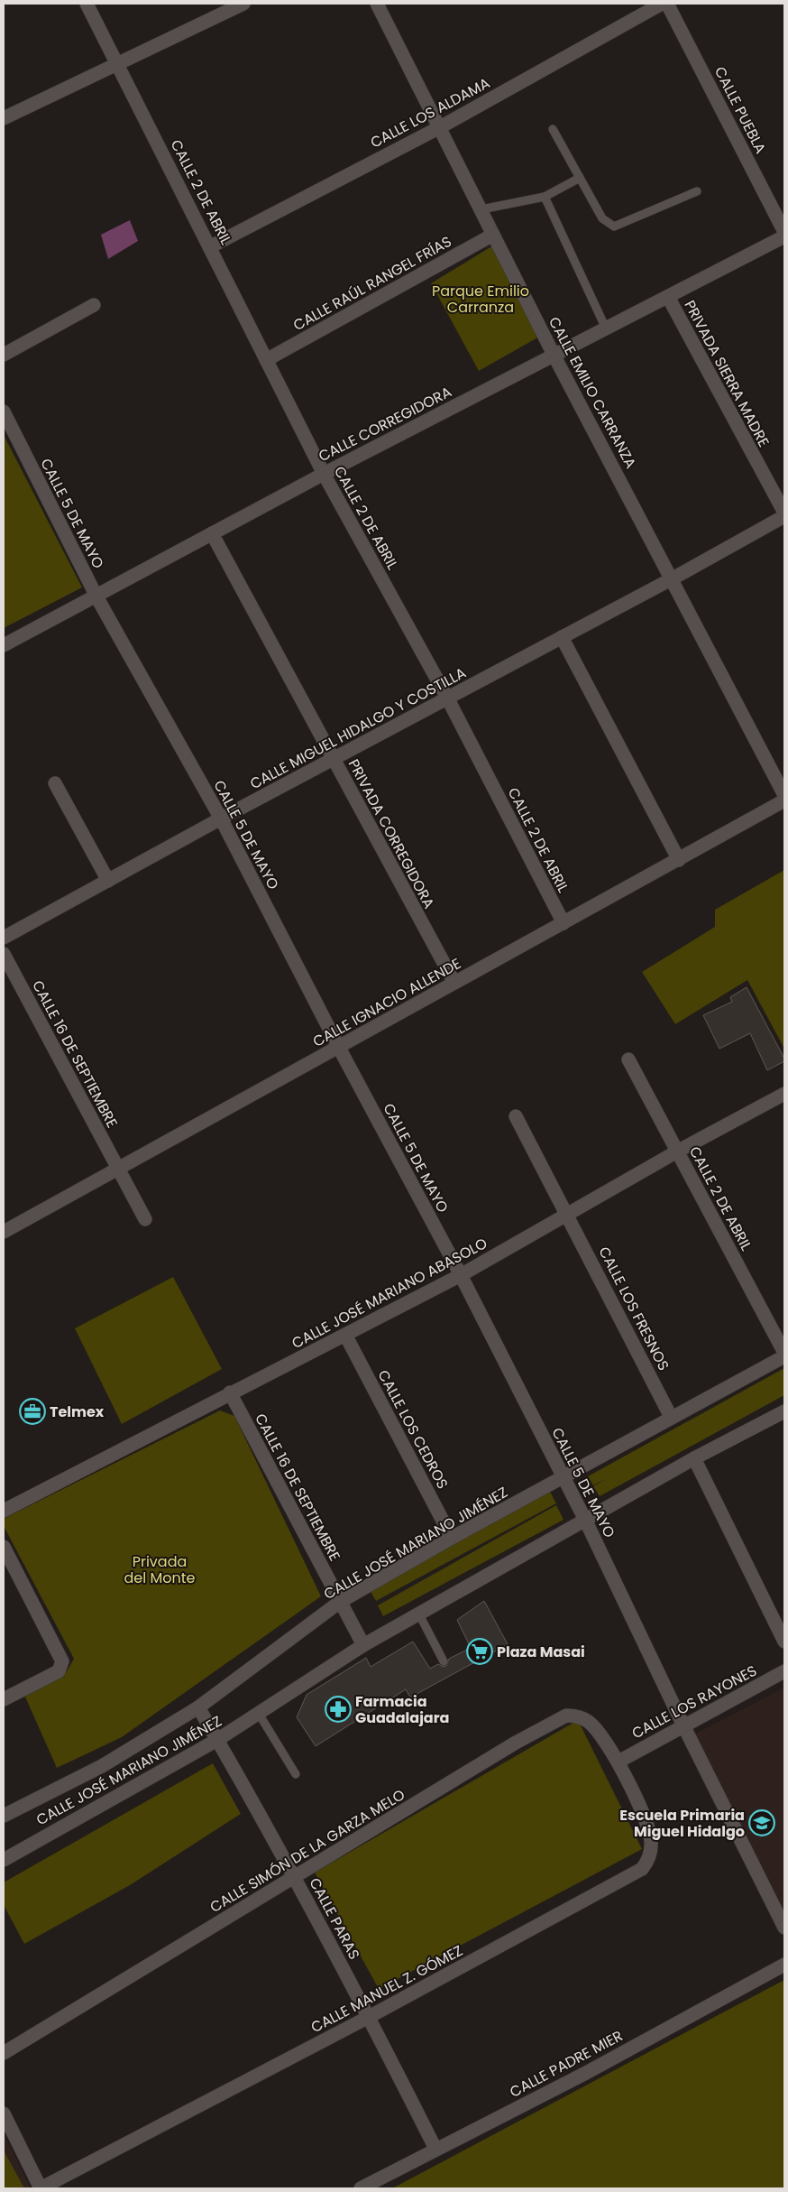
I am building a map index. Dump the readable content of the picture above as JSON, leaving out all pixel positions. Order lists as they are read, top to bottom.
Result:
{
  "streets": {
    "street": [
      "CALLE PUEBLA",
      "CALLE LOS ALDAMA",
      "CALLE 2 DE ABRIL",
      "CALLE RAÚL RANGEL FRÍAS",
      "PRIVADA SIERRA MADRE",
      "CALLE EMILIO CARRANZA",
      "CALLE CORREGIDORA",
      "CALLE 5 DE MAYO",
      "CALLE MIGUEL HIDALGO Y COSTILLA",
      "PRIVADA CORREGIDORA",
      "CALLE IGNACIO ALLENDE",
      "CALLE 16 DE SEPTIEMBRE",
      "CALLE JOSÉ MARIANO ABASOLO",
      "CALLE LOS FRESNOS",
      "CALLE LOS CEDROS",
      "CALLE JOSÉ MARIANO JIMÉNEZ",
      "CALLE LOS RAYONES",
      "CALLE SIMÓN DE LA GARZA MELO",
      "CALLE PARAS",
      "CALLE MANUEL Z. GÓMEZ",
      "CALLE PADRE MIER"
    ]
  },
  "crossings": [
    ["CALLE LOS ALDAMA", "CALLE 2 DE ABRIL"],
    ["CALLE LOS ALDAMA", "CALLE EMILIO CARRANZA"],
    ["CALLE 2 DE ABRIL", "CALLE RAÚL RANGEL FRÍAS"],
    ["CALLE 2 DE ABRIL", "CALLE CORREGIDORA"],
    ["CALLE 2 DE ABRIL", "CALLE MIGUEL HIDALGO Y COSTILLA"],
    ["CALLE 2 DE ABRIL", "CALLE IGNACIO ALLENDE"],
    ["CALLE 2 DE ABRIL", "CALLE JOSÉ MARIANO ABASOLO"],
    ["CALLE 2 DE ABRIL", "CALLE JOSÉ MARIANO JIMÉNEZ"],
    ["CALLE RAÚL RANGEL FRÍAS", "CALLE EMILIO CARRANZA"],
    ["PRIVADA SIERRA MADRE", "CALLE CORREGIDORA"],
    ["CALLE EMILIO CARRANZA", "CALLE CORREGIDORA"],
    ["CALLE EMILIO CARRANZA", "CALLE MIGUEL HIDALGO Y COSTILLA"],
    ["CALLE CORREGIDORA", "CALLE 5 DE MAYO"],
    ["CALLE CORREGIDORA", "PRIVADA CORREGIDORA"],
    ["CALLE 5 DE MAYO", "CALLE MIGUEL HIDALGO Y COSTILLA"],
    ["CALLE 5 DE MAYO", "CALLE IGNACIO ALLENDE"],
    ["CALLE 5 DE MAYO", "CALLE JOSÉ MARIANO ABASOLO"],
    ["CALLE 5 DE MAYO", "CALLE JOSÉ MARIANO JIMÉNEZ"],
    ["CALLE 5 DE MAYO", "CALLE LOS RAYONES"],
    ["CALLE MIGUEL HIDALGO Y COSTILLA", "PRIVADA CORREGIDORA"],
    ["PRIVADA CORREGIDORA", "CALLE IGNACIO ALLENDE"],
    ["CALLE IGNACIO ALLENDE", "CALLE 16 DE SEPTIEMBRE"],
    ["CALLE 16 DE SEPTIEMBRE", "CALLE JOSÉ MARIANO ABASOLO"],
    ["CALLE 16 DE SEPTIEMBRE", "CALLE JOSÉ MARIANO JIMÉNEZ"],
    ["CALLE JOSÉ MARIANO ABASOLO", "CALLE LOS FRESNOS"],
    ["CALLE JOSÉ MARIANO ABASOLO", "CALLE LOS CEDROS"],
    ["CALLE LOS FRESNOS", "CALLE JOSÉ MARIANO JIMÉNEZ"],
    ["CALLE LOS CEDROS", "CALLE JOSÉ MARIANO JIMÉNEZ"],
    ["CALLE JOSÉ MARIANO JIMÉNEZ", "CALLE PARAS"],
    ["CALLE LOS RAYONES", "CALLE SIMÓN DE LA GARZA MELO"],
    ["CALLE LOS RAYONES", "CALLE MANUEL Z. GÓMEZ"],
    ["CALLE SIMÓN DE LA GARZA MELO", "CALLE PARAS"],
    ["CALLE SIMÓN DE LA GARZA MELO", "CALLE MANUEL Z. GÓMEZ"],
    ["CALLE PARAS", "CALLE MANUEL Z. GÓMEZ"],
    ["CALLE PARAS", "CALLE PADRE MIER"]
  ],
  "parks": ["Parque Emilio Carranza", "Privada del Monte"],
  "places": {
    "office": ["Telmex"],
    "supermarket": ["Plaza Masai"],
    "pharmacy": ["Farmacia Guadalajara"],
    "school or university": ["Escuela Primaria Miguel Hidalgo"]
  }
}
